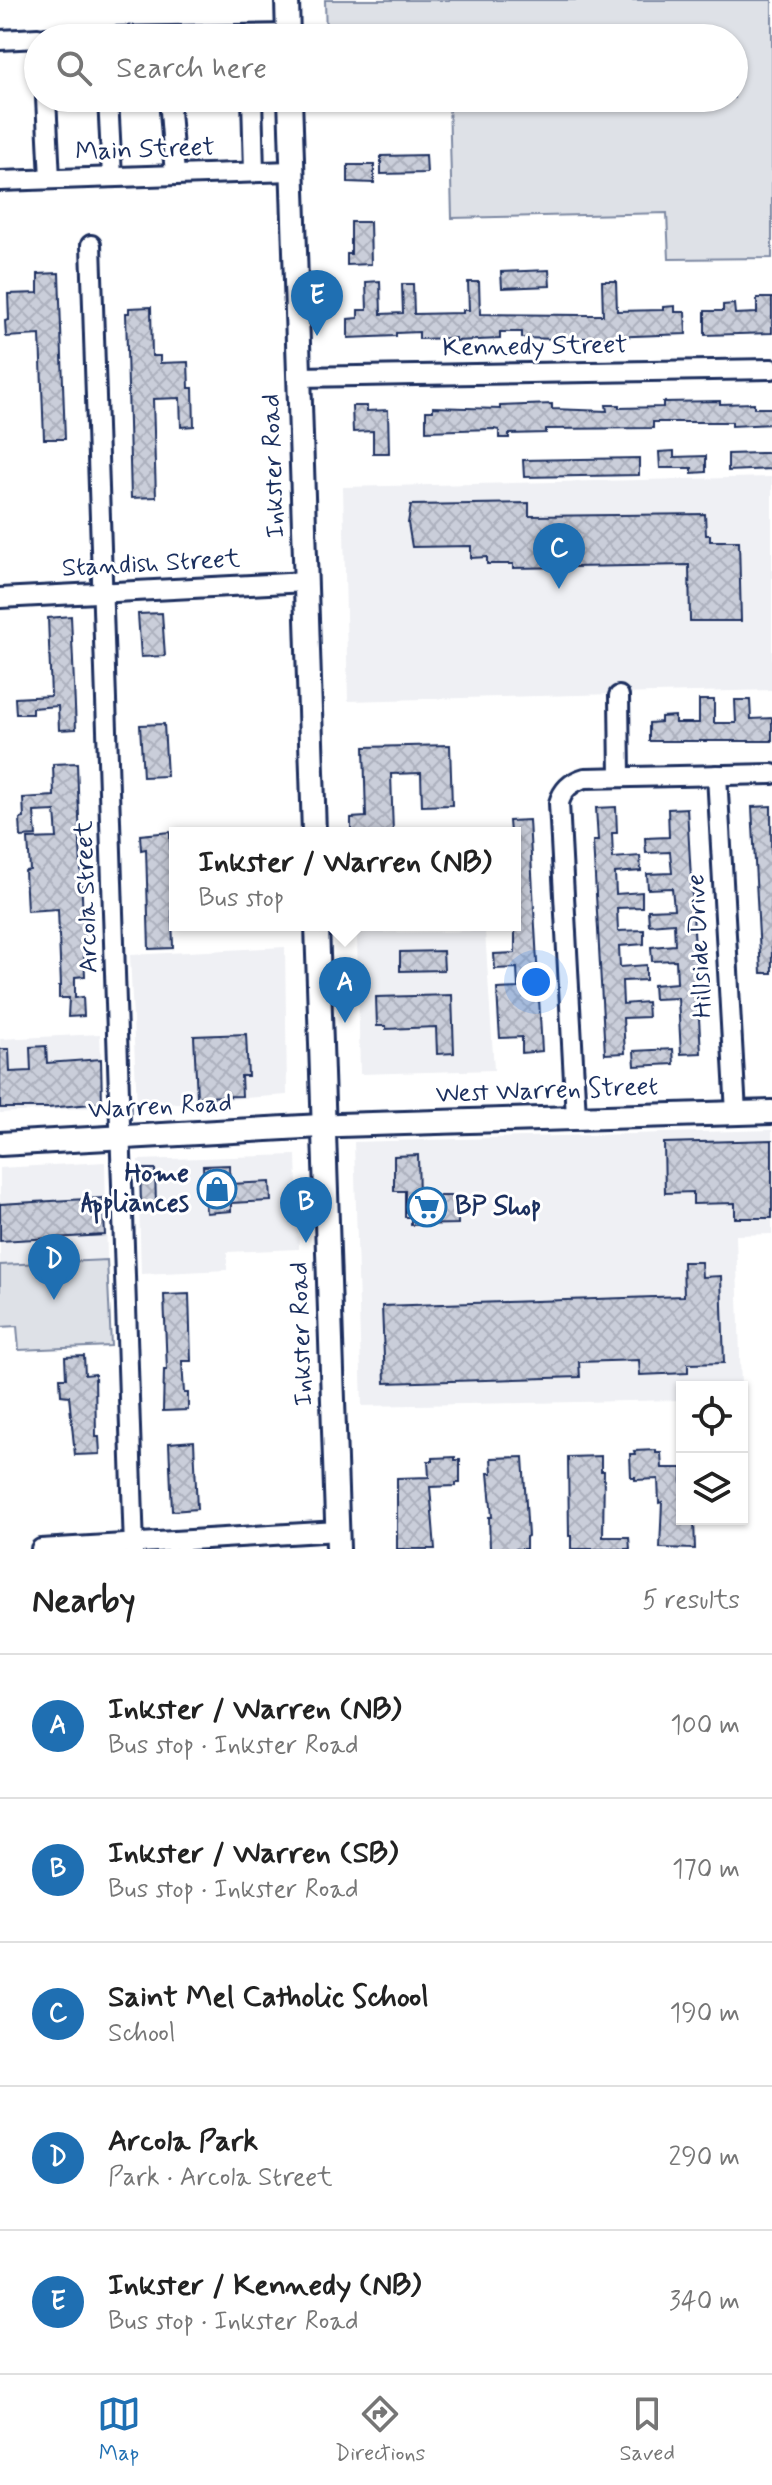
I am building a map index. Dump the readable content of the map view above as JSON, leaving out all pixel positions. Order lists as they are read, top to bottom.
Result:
{
  "streets": {
    "main road": ["Inkster Road", "West Warren Street", "Warren Road"],
    "street": [
      "Main Street",
      "Kennedy Street",
      "Standish Street",
      "Arcola Street",
      "Hillside Drive"
    ]
  },
  "crossings": [
    ["Main Street", "Inkster Road"],
    ["Kennedy Street", "Inkster Road"],
    ["Inkster Road", "Standish Street"],
    ["Inkster Road", "West Warren Street"],
    ["Inkster Road", "Warren Road"],
    ["Standish Street", "Arcola Street"],
    ["Arcola Street", "Warren Road"],
    ["Hillside Drive", "West Warren Street"],
    ["West Warren Street", "Warren Road"]
  ],
  "places": {
    "shop": ["Home Appliances"],
    "supermarket": ["BP Shop"]
  },
  "page": {
    "search": "Search here",
    "pins": [
      "E",
      "C",
      "A",
      "B",
      "D"
    ],
    "popup": ["Inkster / Warren (NB)", "Bus stop"],
    "heading": ["Nearby", "5 results"],
    "list": [
      {
        "mark": "A",
        "name": "Inkster / Warren (NB)",
        "note": "Bus stop · Inkster Road",
        "value": "100 m"
      },
      {
        "mark": "B",
        "name": "Inkster / Warren (SB)",
        "note": "Bus stop · Inkster Road",
        "value": "170 m"
      },
      {
        "mark": "C",
        "name": "Saint Mel Catholic School",
        "note": "School",
        "value": "190 m"
      },
      {
        "mark": "D",
        "name": "Arcola Park",
        "note": "Park · Arcola Street",
        "value": "290 m"
      },
      {
        "mark": "E",
        "name": "Inkster / Kennedy (NB)",
        "note": "Bus stop · Inkster Road",
        "value": "340 m"
      }
    ],
    "nav": ["Map", "Directions", "Saved"]
  }
}
